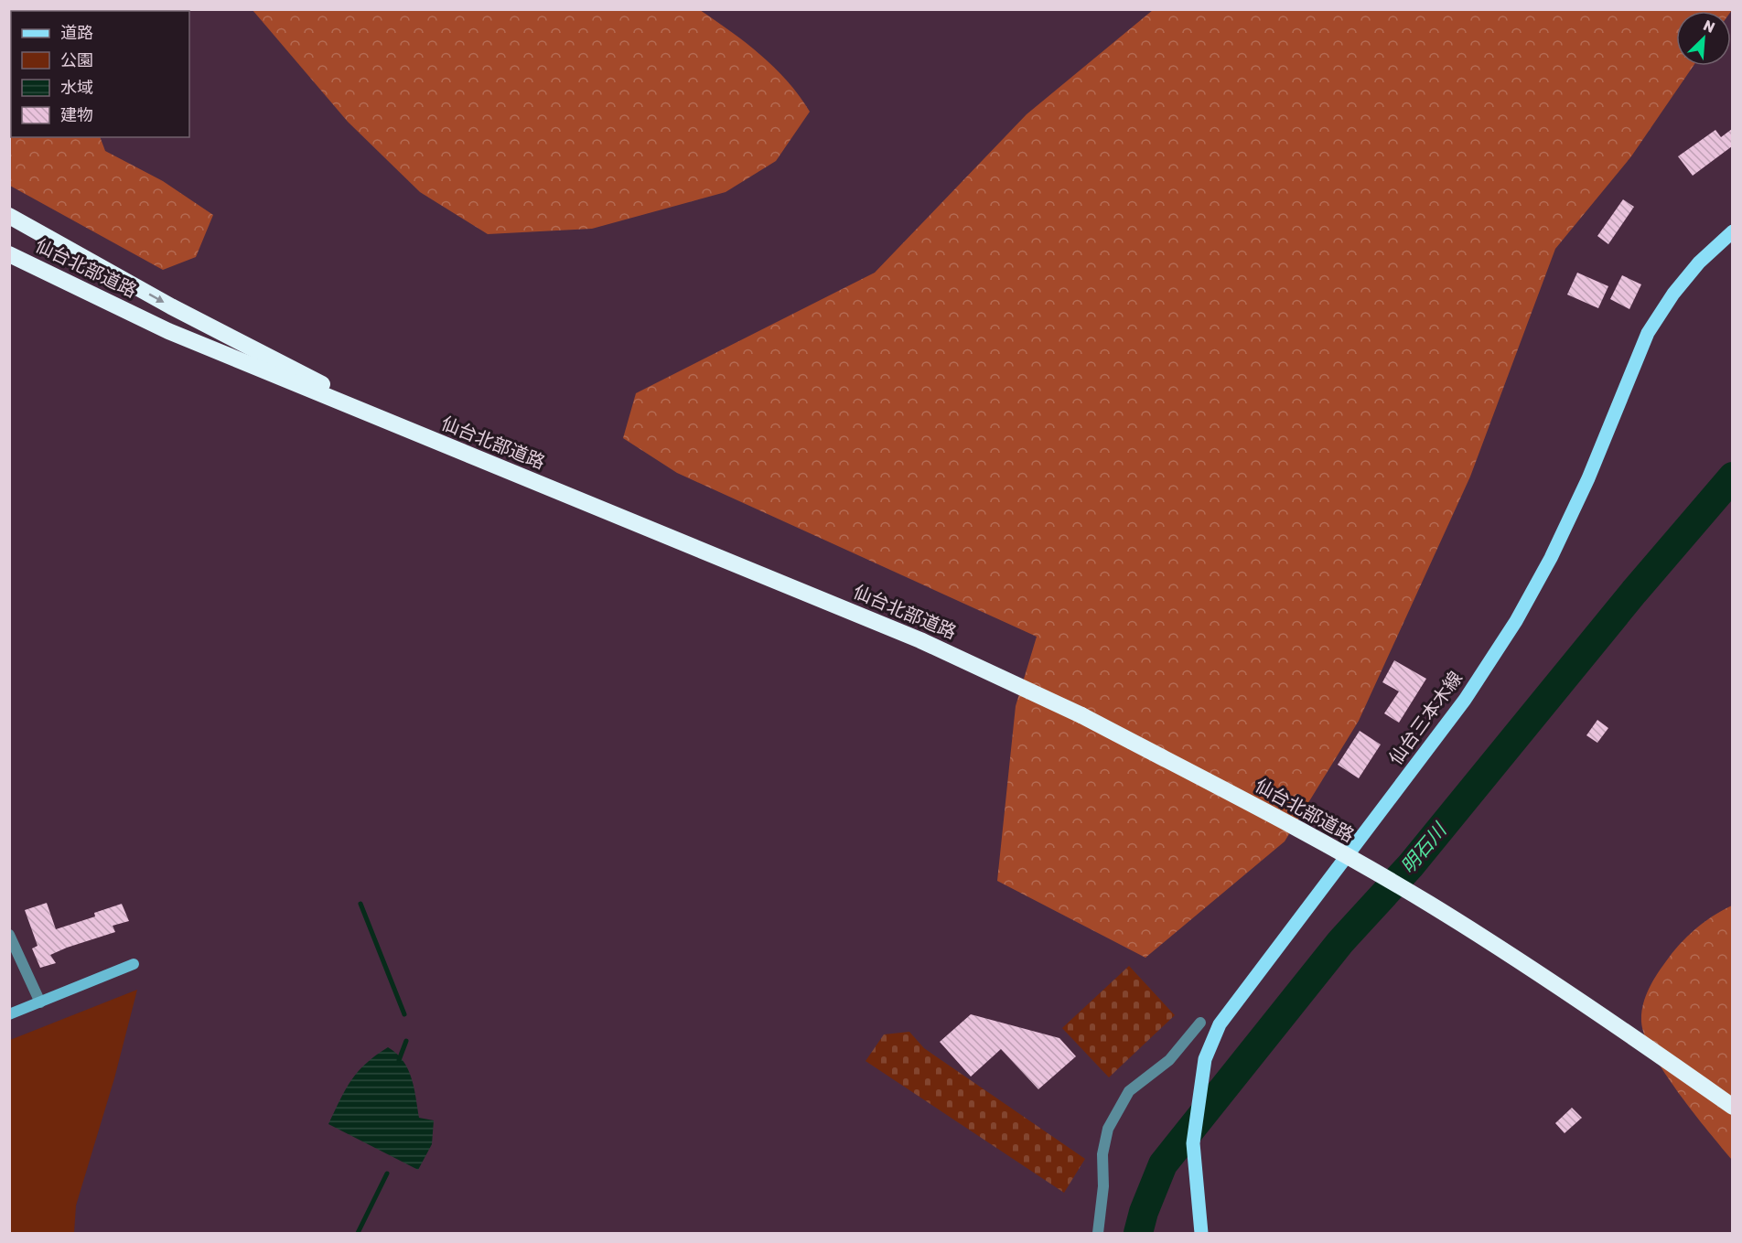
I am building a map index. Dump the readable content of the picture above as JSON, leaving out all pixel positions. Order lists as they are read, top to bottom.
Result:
{
  "streets": {
    "highway": ["仙台北部道路"],
    "main road": ["仙台三本木線"]
  },
  "water": ["明石川"],
  "legend": [
    "道路",
    "公園",
    "水域",
    "建物"
  ],
  "north": "top right"
}
